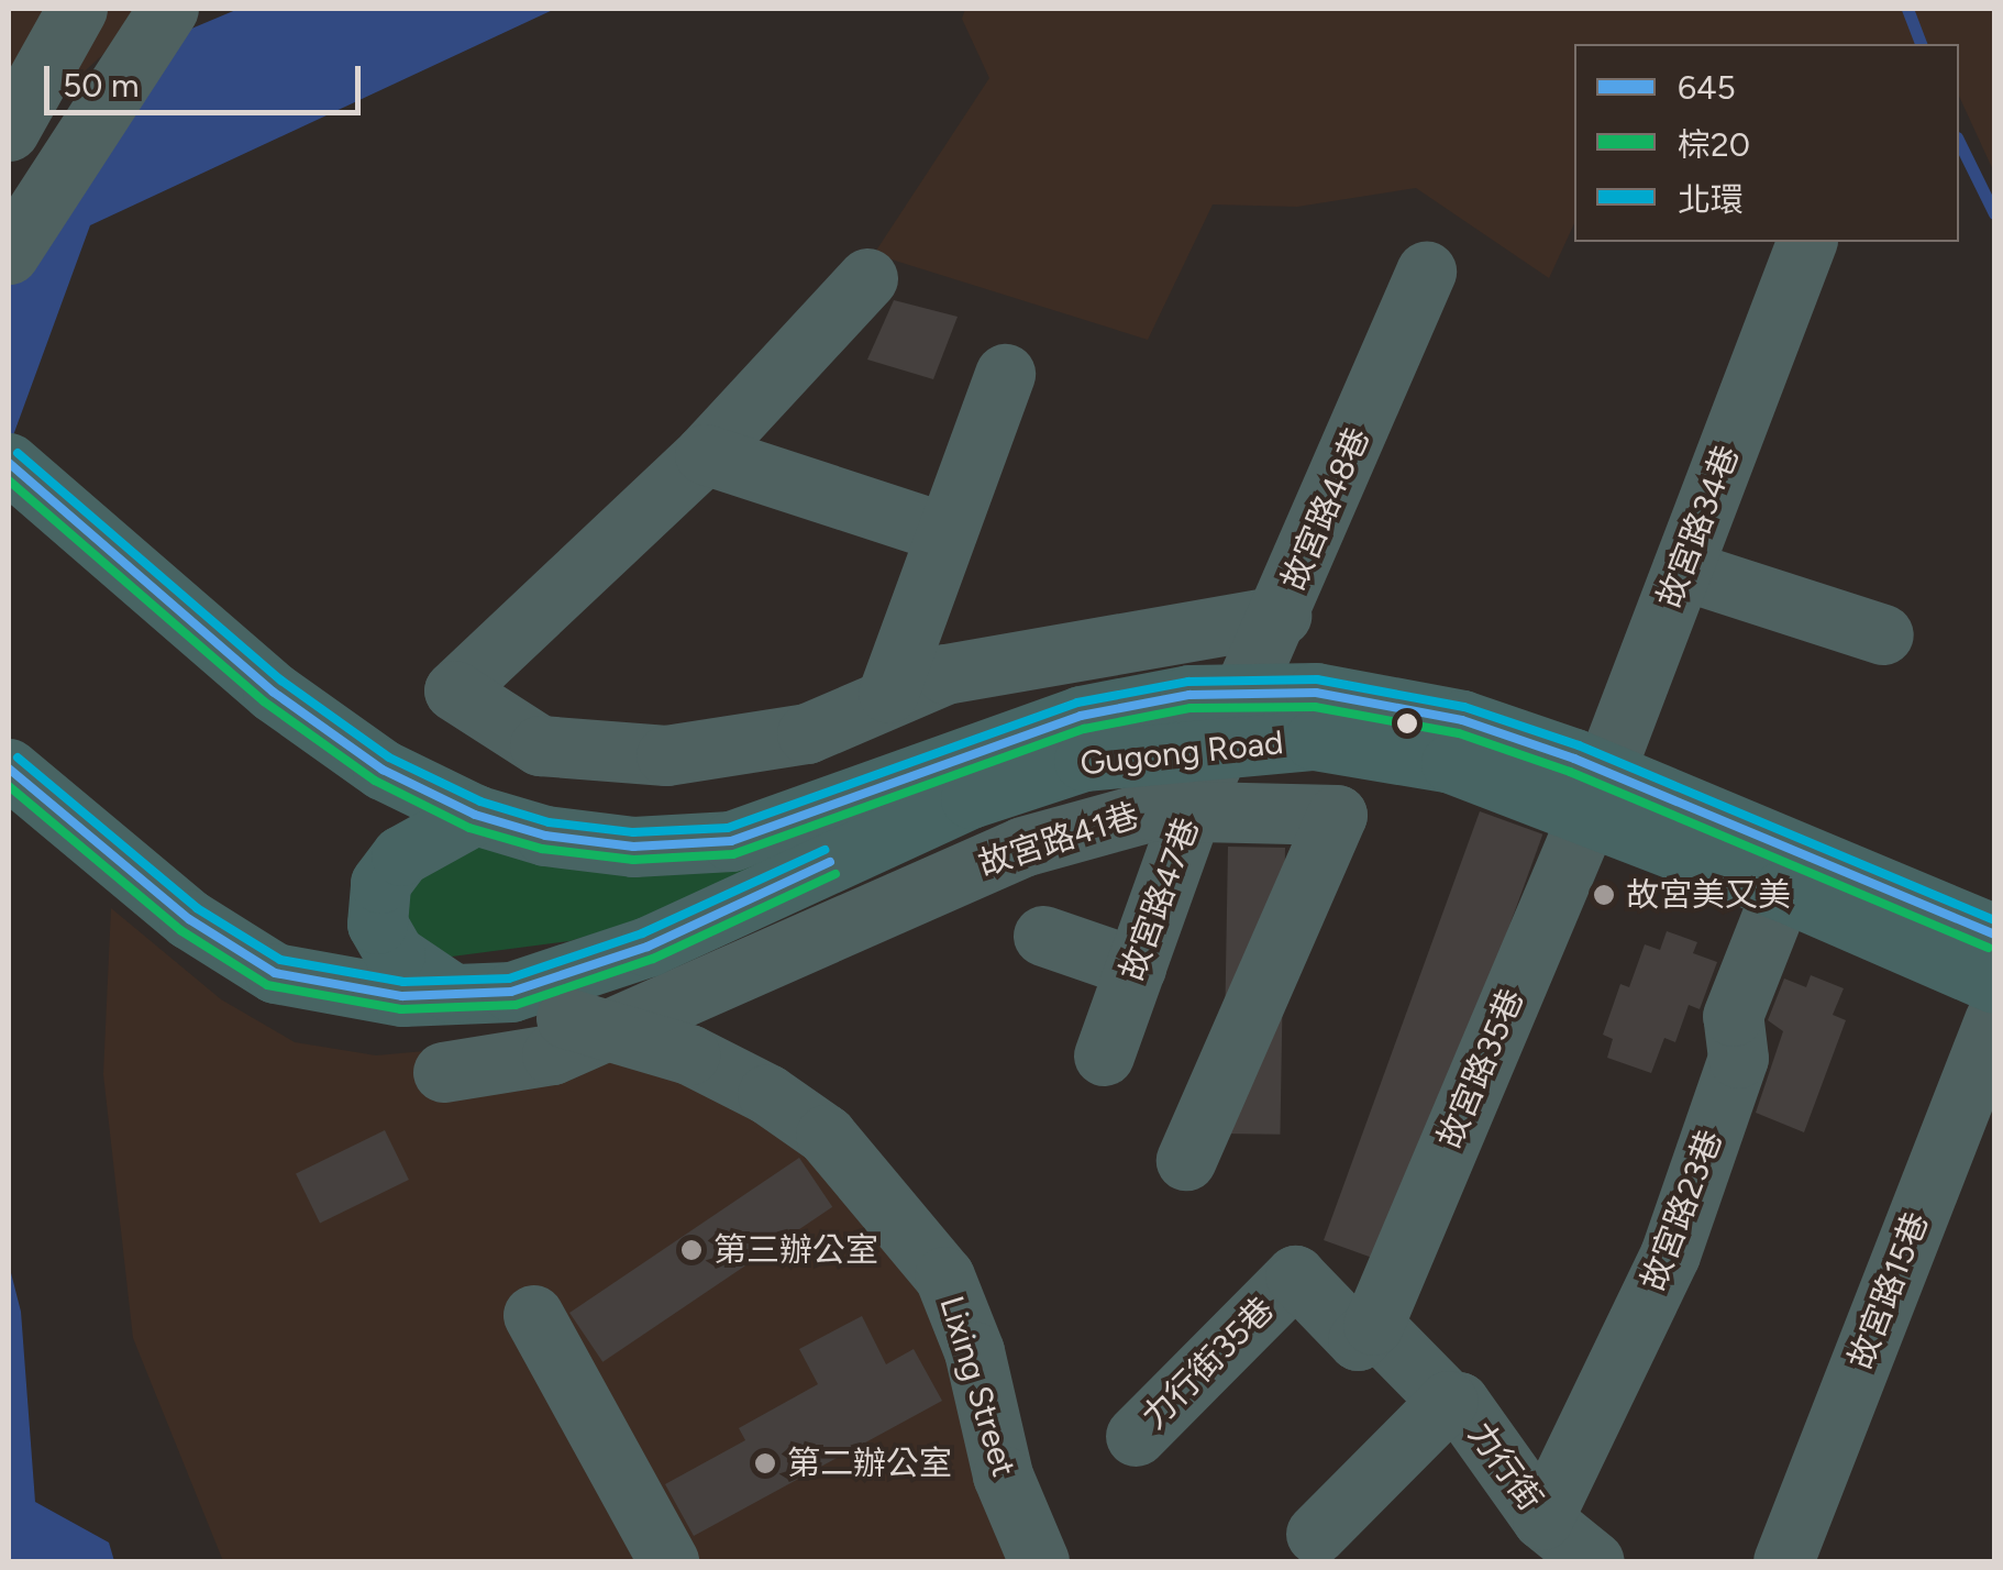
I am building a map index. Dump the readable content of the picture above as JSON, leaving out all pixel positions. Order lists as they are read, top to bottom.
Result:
{
  "streets": {
    "main road": ["Gugong Road"],
    "street": [
      "故宮路48巷",
      "故宮路34巷",
      "故宮路41巷",
      "故宮路47巷",
      "故宮路35巷",
      "故宮路23巷",
      "故宮路15巷",
      "力行街35巷",
      "Lixing Street",
      "力行街"
    ]
  },
  "crossings": [
    ["故宮路48巷", "Gugong Road"],
    ["故宮路48巷", "故宮路47巷"],
    ["故宮路34巷", "Gugong Road"],
    ["故宮路34巷", "故宮路35巷"],
    ["Gugong Road", "故宮路47巷"],
    ["Gugong Road", "故宮路35巷"],
    ["Gugong Road", "故宮路23巷"],
    ["Gugong Road", "Lixing Street"],
    ["故宮路41巷", "故宮路47巷"],
    ["故宮路35巷", "力行街35巷"],
    ["故宮路35巷", "力行街"],
    ["故宮路23巷", "力行街"],
    ["力行街35巷", "力行街"]
  ],
  "places": ["故宮美又美", "第三辦公室", "第二辦公室"],
  "lines": ["transit line 北環", "transit line 645", "transit line 棕20"],
  "legend": ["645", "棕20", "北環"],
  "scale_bar": "50 m"
}
